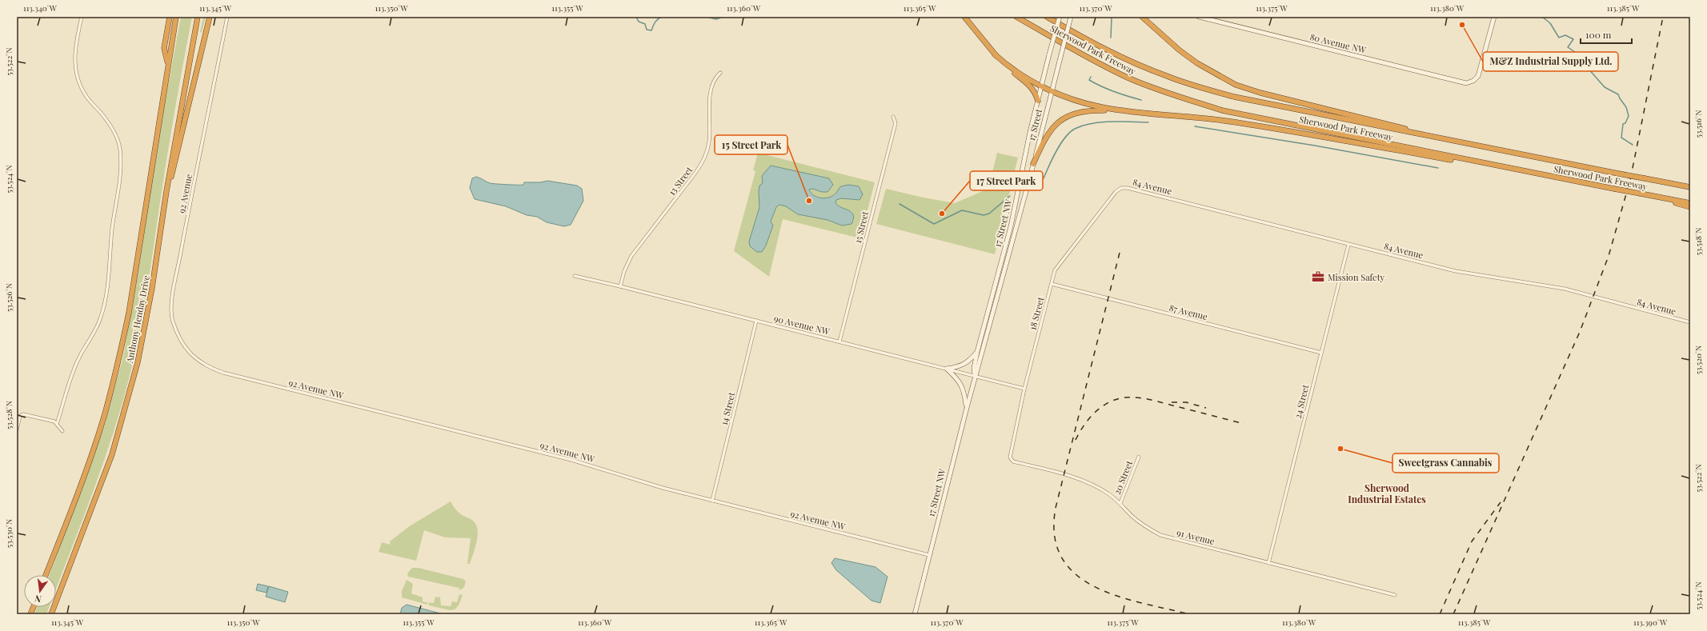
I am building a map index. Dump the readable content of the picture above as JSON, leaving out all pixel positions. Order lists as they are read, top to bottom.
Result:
{
  "streets": {
    "highway": ["Sherwood Park Freeway", "Anthony Henday Drive"],
    "main road": ["80 Avenue NW", "17 Street", "17 Street NW"],
    "street": [
      "13 Street",
      "84 Avenue",
      "92 Avenue",
      "15 Street",
      "87 Avenue",
      "18 Street",
      "90 Avenue NW",
      "92 Avenue NW",
      "24 Street",
      "14 Street",
      "20 Street",
      "91 Avenue"
    ]
  },
  "crossings": [
    ["17 Street", "17 Street NW"],
    ["13 Street", "90 Avenue NW"],
    ["84 Avenue", "18 Street"],
    ["84 Avenue", "24 Street"],
    ["92 Avenue", "92 Avenue NW"],
    ["17 Street NW", "90 Avenue NW"],
    ["17 Street NW", "92 Avenue NW"],
    ["15 Street", "90 Avenue NW"],
    ["87 Avenue", "18 Street"],
    ["87 Avenue", "24 Street"],
    ["18 Street", "90 Avenue NW"],
    ["18 Street", "91 Avenue"],
    ["90 Avenue NW", "14 Street"],
    ["92 Avenue NW", "14 Street"],
    ["24 Street", "91 Avenue"],
    ["20 Street", "91 Avenue"]
  ],
  "districts": ["Sherwood Industrial Estates"],
  "places": {
    "other": [
      "M&Z Industrial Supply Ltd.",
      "15 Street Park",
      "17 Street Park",
      "Sweetgrass Cannabis"
    ],
    "office": ["Mission Safety"]
  },
  "scale_bar": "100 m",
  "north": "bottom",
  "coordinates": [
    "113.340°W",
    "113.345°W",
    "113.350°W",
    "113.355°W",
    "113.360°W",
    "113.365°W",
    "113.370°W",
    "113.375°W",
    "113.380°W",
    "113.385°W",
    "53.522°N",
    "53.516°N",
    "53.524°N",
    "53.518°N",
    "53.526°N",
    "53.520°N",
    "53.528°N",
    "53.530°N",
    "113.390°W"
  ]
}
